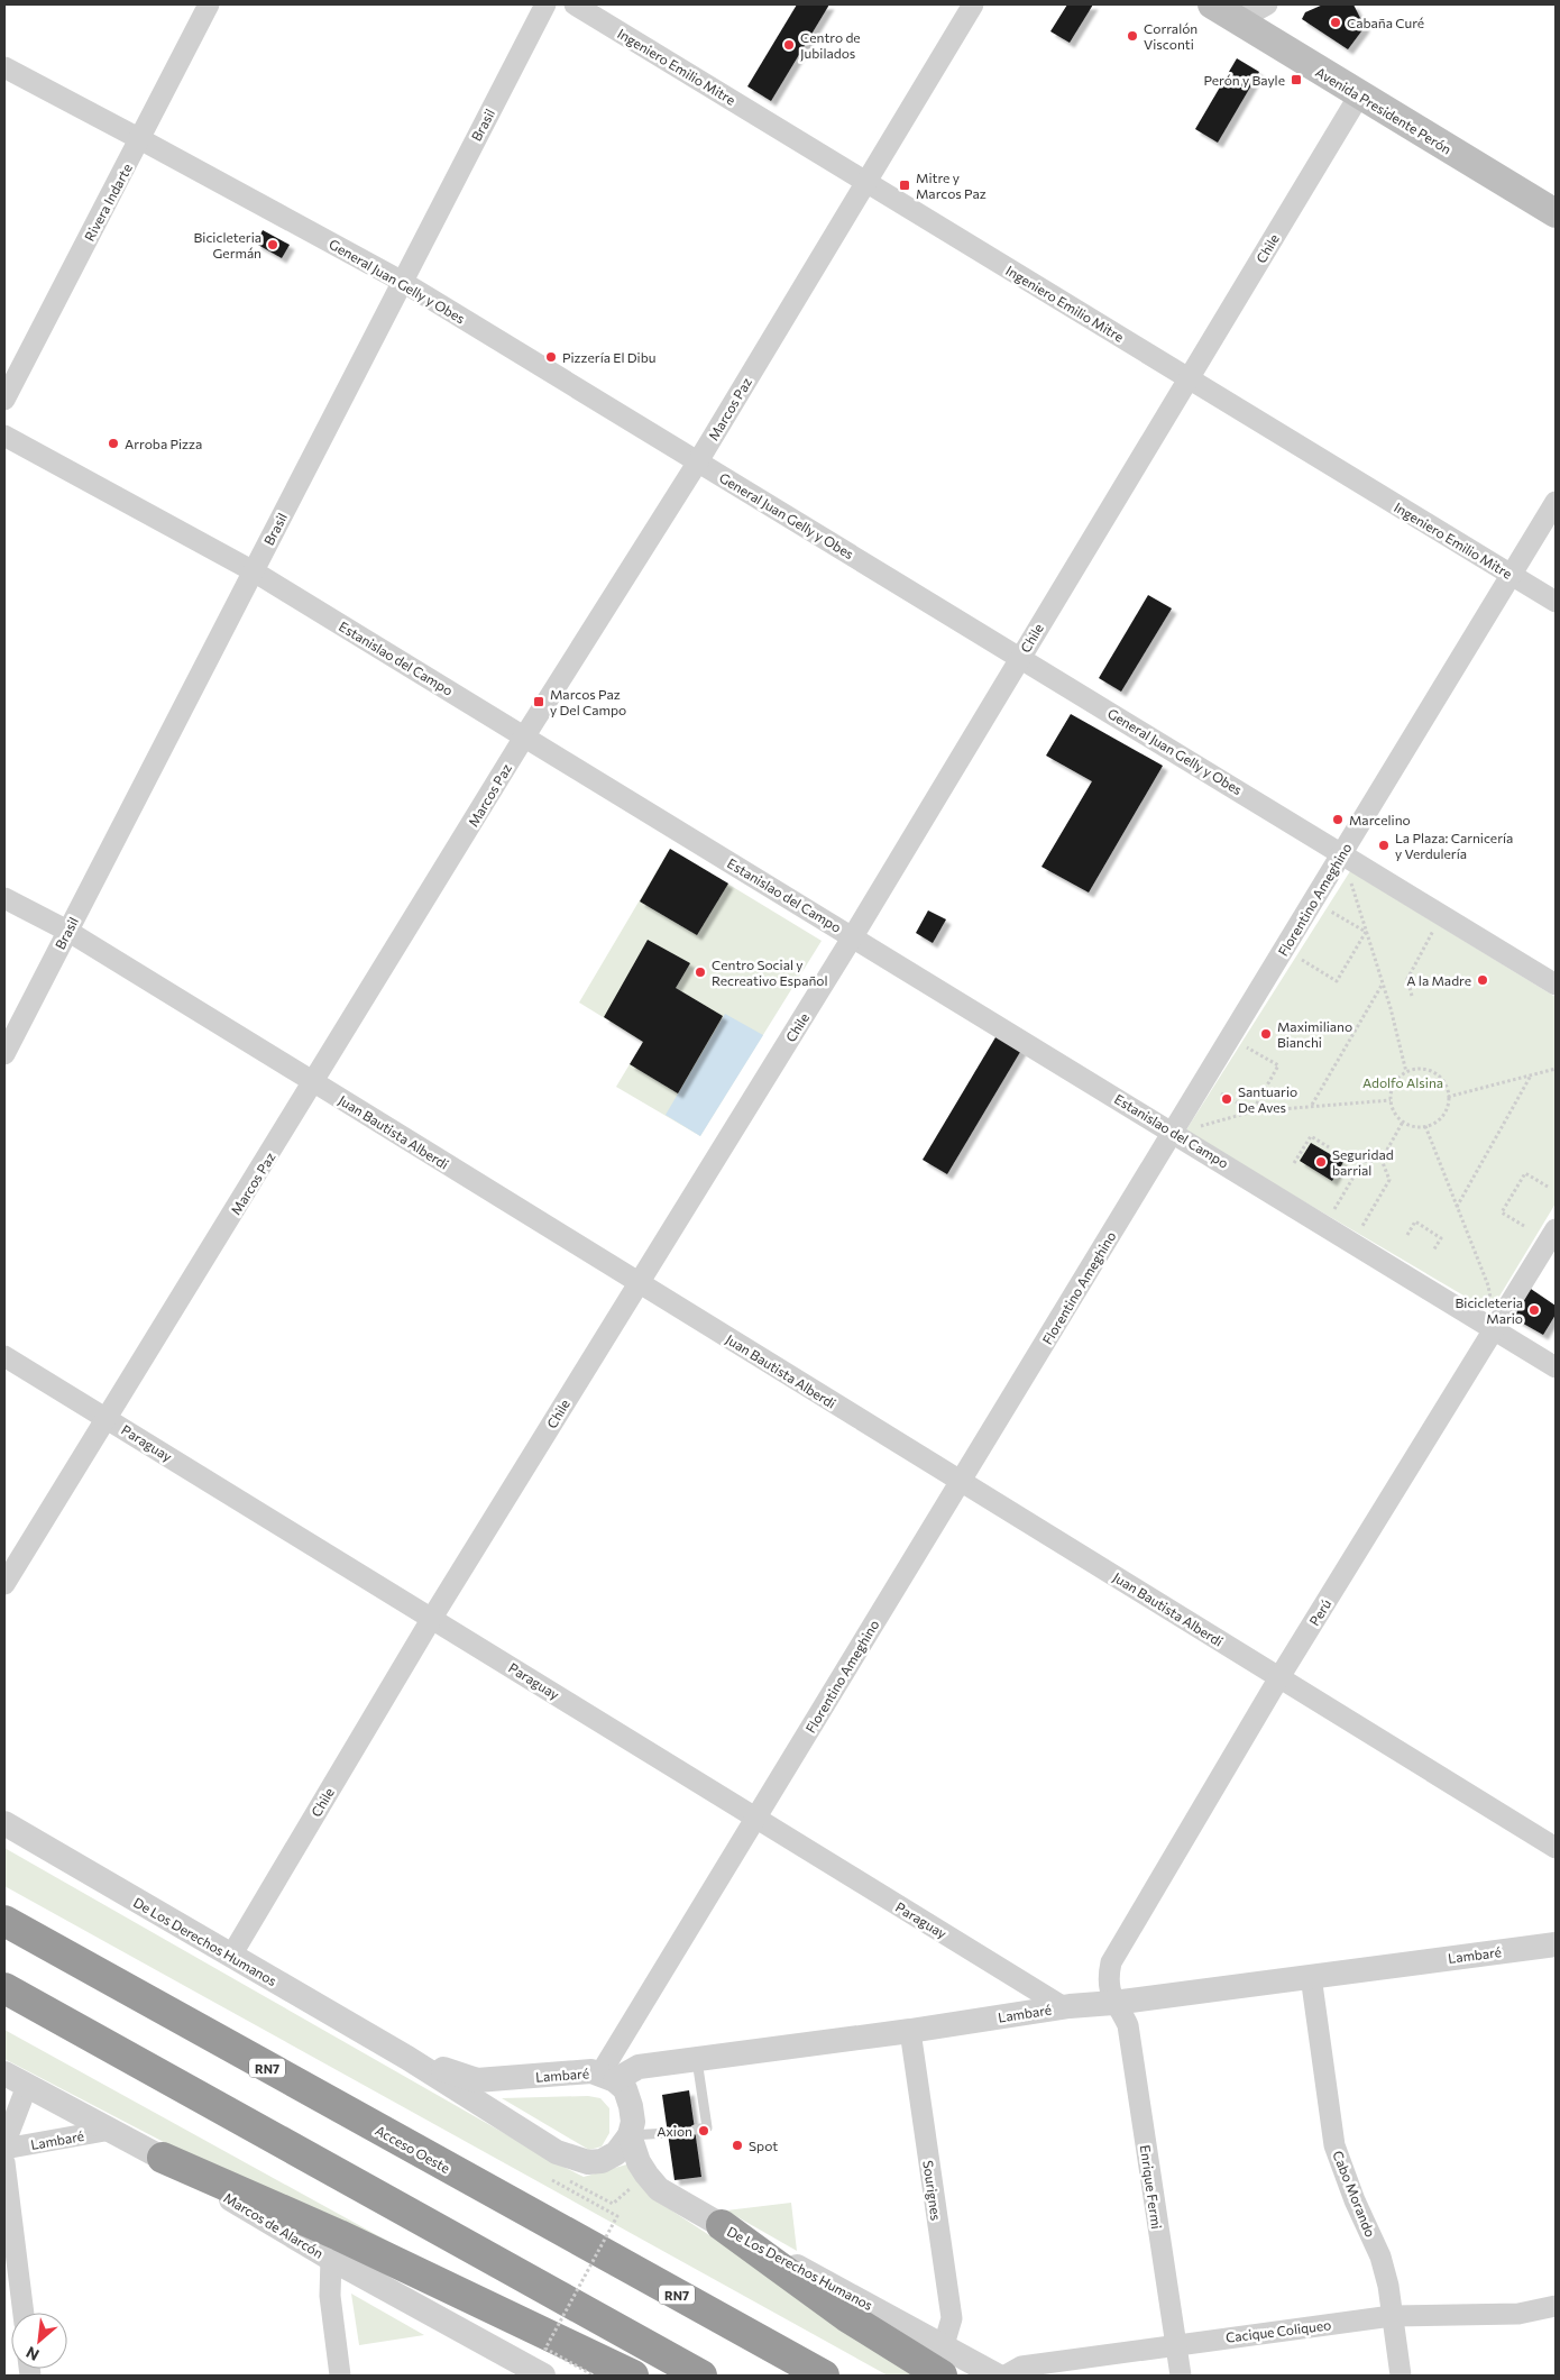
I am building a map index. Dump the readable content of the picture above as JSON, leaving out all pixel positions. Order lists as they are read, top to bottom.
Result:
{
  "streets": {
    "highway": ["RN7", "Acceso Oeste"],
    "main road": ["Avenida Presidente Perón"],
    "street": [
      "Ingeniero Emilio Mitre",
      "Brasil",
      "Rivera Indarte",
      "Chile",
      "General Juan Gelly y Obes",
      "Marcos Paz",
      "Estanislao del Campo",
      "Florentino Ameghino",
      "Juan Bautista Alberdi",
      "Paraguay",
      "Perú",
      "De Los Derechos Humanos",
      "Lambaré",
      "Enrique Fermi",
      "Sourignes",
      "Cabo Morando",
      "Marcos de Alarcón",
      "Cacique Coliqueo"
    ]
  },
  "crossings": [
    ["Ingeniero Emilio Mitre", "Chile"],
    ["Ingeniero Emilio Mitre", "Marcos Paz"],
    ["Ingeniero Emilio Mitre", "Florentino Ameghino"],
    ["Avenida Presidente Perón", "Chile"],
    ["Brasil", "General Juan Gelly y Obes"],
    ["Brasil", "Estanislao del Campo"],
    ["Brasil", "Juan Bautista Alberdi"],
    ["Rivera Indarte", "General Juan Gelly y Obes"],
    ["Chile", "General Juan Gelly y Obes"],
    ["Chile", "Estanislao del Campo"],
    ["Chile", "Juan Bautista Alberdi"],
    ["Chile", "Paraguay"],
    ["Chile", "De Los Derechos Humanos"],
    ["General Juan Gelly y Obes", "Marcos Paz"],
    ["General Juan Gelly y Obes", "Florentino Ameghino"],
    ["Marcos Paz", "Estanislao del Campo"],
    ["Marcos Paz", "Juan Bautista Alberdi"],
    ["Marcos Paz", "Paraguay"],
    ["Estanislao del Campo", "Florentino Ameghino"],
    ["Estanislao del Campo", "Perú"],
    ["Florentino Ameghino", "Juan Bautista Alberdi"],
    ["Florentino Ameghino", "Paraguay"],
    ["Florentino Ameghino", "De Los Derechos Humanos"],
    ["Florentino Ameghino", "Lambaré"],
    ["Juan Bautista Alberdi", "Perú"],
    ["Paraguay", "Lambaré"],
    ["Perú", "Lambaré"],
    ["Perú", "Enrique Fermi"],
    ["De Los Derechos Humanos", "Lambaré"],
    ["Lambaré", "Enrique Fermi"],
    ["Lambaré", "Sourignes"],
    ["Lambaré", "Cabo Morando"],
    ["Lambaré", "Marcos de Alarcón"],
    ["Enrique Fermi", "Cacique Coliqueo"],
    ["Cabo Morando", "Cacique Coliqueo"]
  ],
  "parks": ["Adolfo Alsina"],
  "places": {
    "other": [
      "Cabaña Curé",
      "Corralón Visconti",
      "Centro de Jubilados",
      "Bicicleteria Germán",
      "Pizzería El Dibu",
      "Arroba Pizza",
      "Marcelino",
      "La Plaza: Carnicería y Verdulería",
      "Centro Social y Recreativo Español",
      "A la Madre",
      "Maximiliano Bianchi",
      "Santuario De Aves",
      "Seguridad barrial",
      "Bicicleteria Mario",
      "Axion",
      "Spot"
    ],
    "transit": ["Perón y Bayle", "Mitre y Marcos Paz", "Marcos Paz y Del Campo"]
  },
  "north": "bottom left"
}
